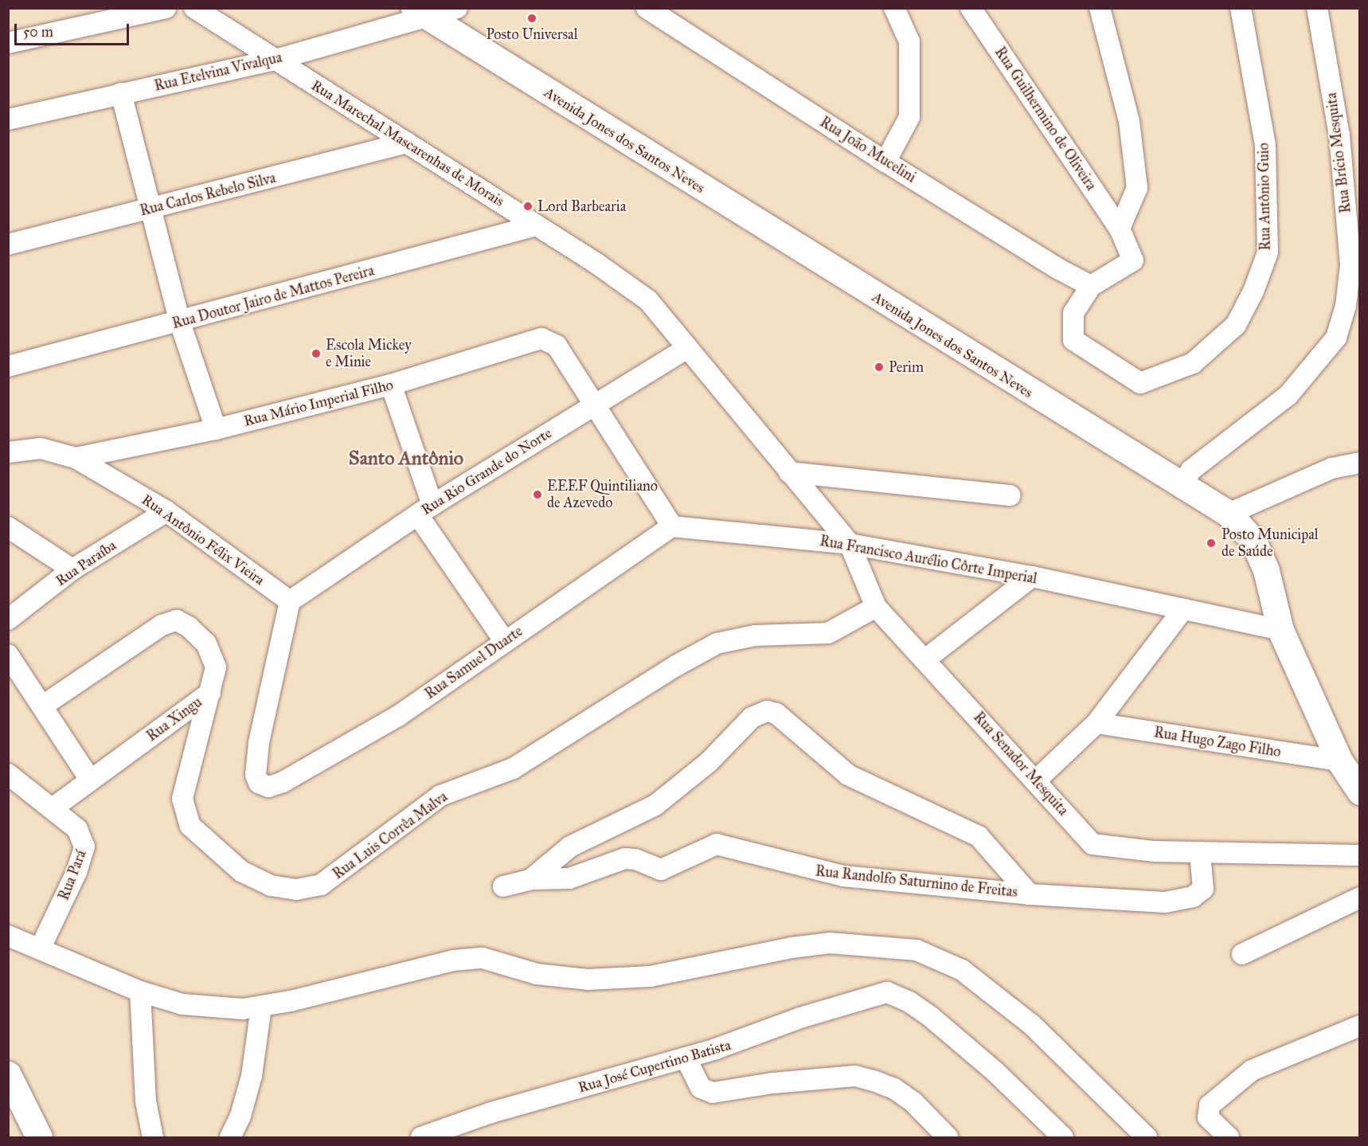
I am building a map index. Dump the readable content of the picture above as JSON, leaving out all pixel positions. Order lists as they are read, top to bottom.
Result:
{
  "streets": {
    "main road": ["Avenida Jones dos Santos Neves"],
    "street": [
      "Rua Etelvina Vivalqua",
      "Rua Guilhermino de Oliveira",
      "Rua Marechal Mascarenhas de Morais",
      "Rua João Mucelini",
      "Rua Brício Mesquita",
      "Rua Carlos Rebelo Silva",
      "Rua Antônio Guio",
      "Rua Doutor Jairo de Mattos Pereira",
      "Rua Mário Imperial Filho",
      "Rua Rio Grande do Norte",
      "Rua Antônio Félix Vieira",
      "Rua Francisco Aurélio Côrte Imperial",
      "Rua Paraíba",
      "Rua Samuel Duarte",
      "Rua Xingu",
      "Rua Hugo Zago Filho",
      "Rua Senador Mesquita",
      "Rua Luis Corrêa Malva",
      "Rua Pará",
      "Rua Randolfo Saturnino de Freitas",
      "Rua José Cupertino Batista"
    ]
  },
  "crossings": [
    ["Rua Etelvina Vivalqua", "Avenida Jones dos Santos Neves"],
    ["Rua Etelvina Vivalqua", "Rua Marechal Mascarenhas de Morais"],
    ["Rua Guilhermino de Oliveira", "Rua João Mucelini"],
    ["Rua Guilhermino de Oliveira", "Rua Antônio Guio"],
    ["Avenida Jones dos Santos Neves", "Rua Brício Mesquita"],
    ["Avenida Jones dos Santos Neves", "Rua Francisco Aurélio Côrte Imperial"],
    ["Avenida Jones dos Santos Neves", "Rua Hugo Zago Filho"],
    ["Rua Marechal Mascarenhas de Morais", "Rua Carlos Rebelo Silva"],
    ["Rua Marechal Mascarenhas de Morais", "Rua Doutor Jairo de Mattos Pereira"],
    ["Rua Marechal Mascarenhas de Morais", "Rua Rio Grande do Norte"],
    ["Rua Marechal Mascarenhas de Morais", "Rua Senador Mesquita"],
    ["Rua João Mucelini", "Rua Antônio Guio"],
    ["Rua Mário Imperial Filho", "Rua Rio Grande do Norte"],
    ["Rua Mário Imperial Filho", "Rua Antônio Félix Vieira"],
    ["Rua Rio Grande do Norte", "Rua Antônio Félix Vieira"],
    ["Rua Rio Grande do Norte", "Rua Samuel Duarte"],
    ["Rua Antônio Félix Vieira", "Rua Paraíba"],
    ["Rua Antônio Félix Vieira", "Rua Samuel Duarte"],
    ["Rua Francisco Aurélio Côrte Imperial", "Rua Samuel Duarte"],
    ["Rua Francisco Aurélio Côrte Imperial", "Rua Senador Mesquita"],
    ["Rua Xingu", "Rua Luis Corrêa Malva"],
    ["Rua Xingu", "Rua Pará"],
    ["Rua Senador Mesquita", "Rua Luis Corrêa Malva"],
    ["Rua Senador Mesquita", "Rua Randolfo Saturnino de Freitas"]
  ],
  "districts": ["Santo Antônio"],
  "places": [
    "Posto Universal",
    "Lord Barbearia",
    "Escola Mickey e Minie",
    "Perim",
    "EEEF Quintiliano de Azevedo",
    "Posto Municipal de Saúde"
  ],
  "scale_bar": "50 m"
}
